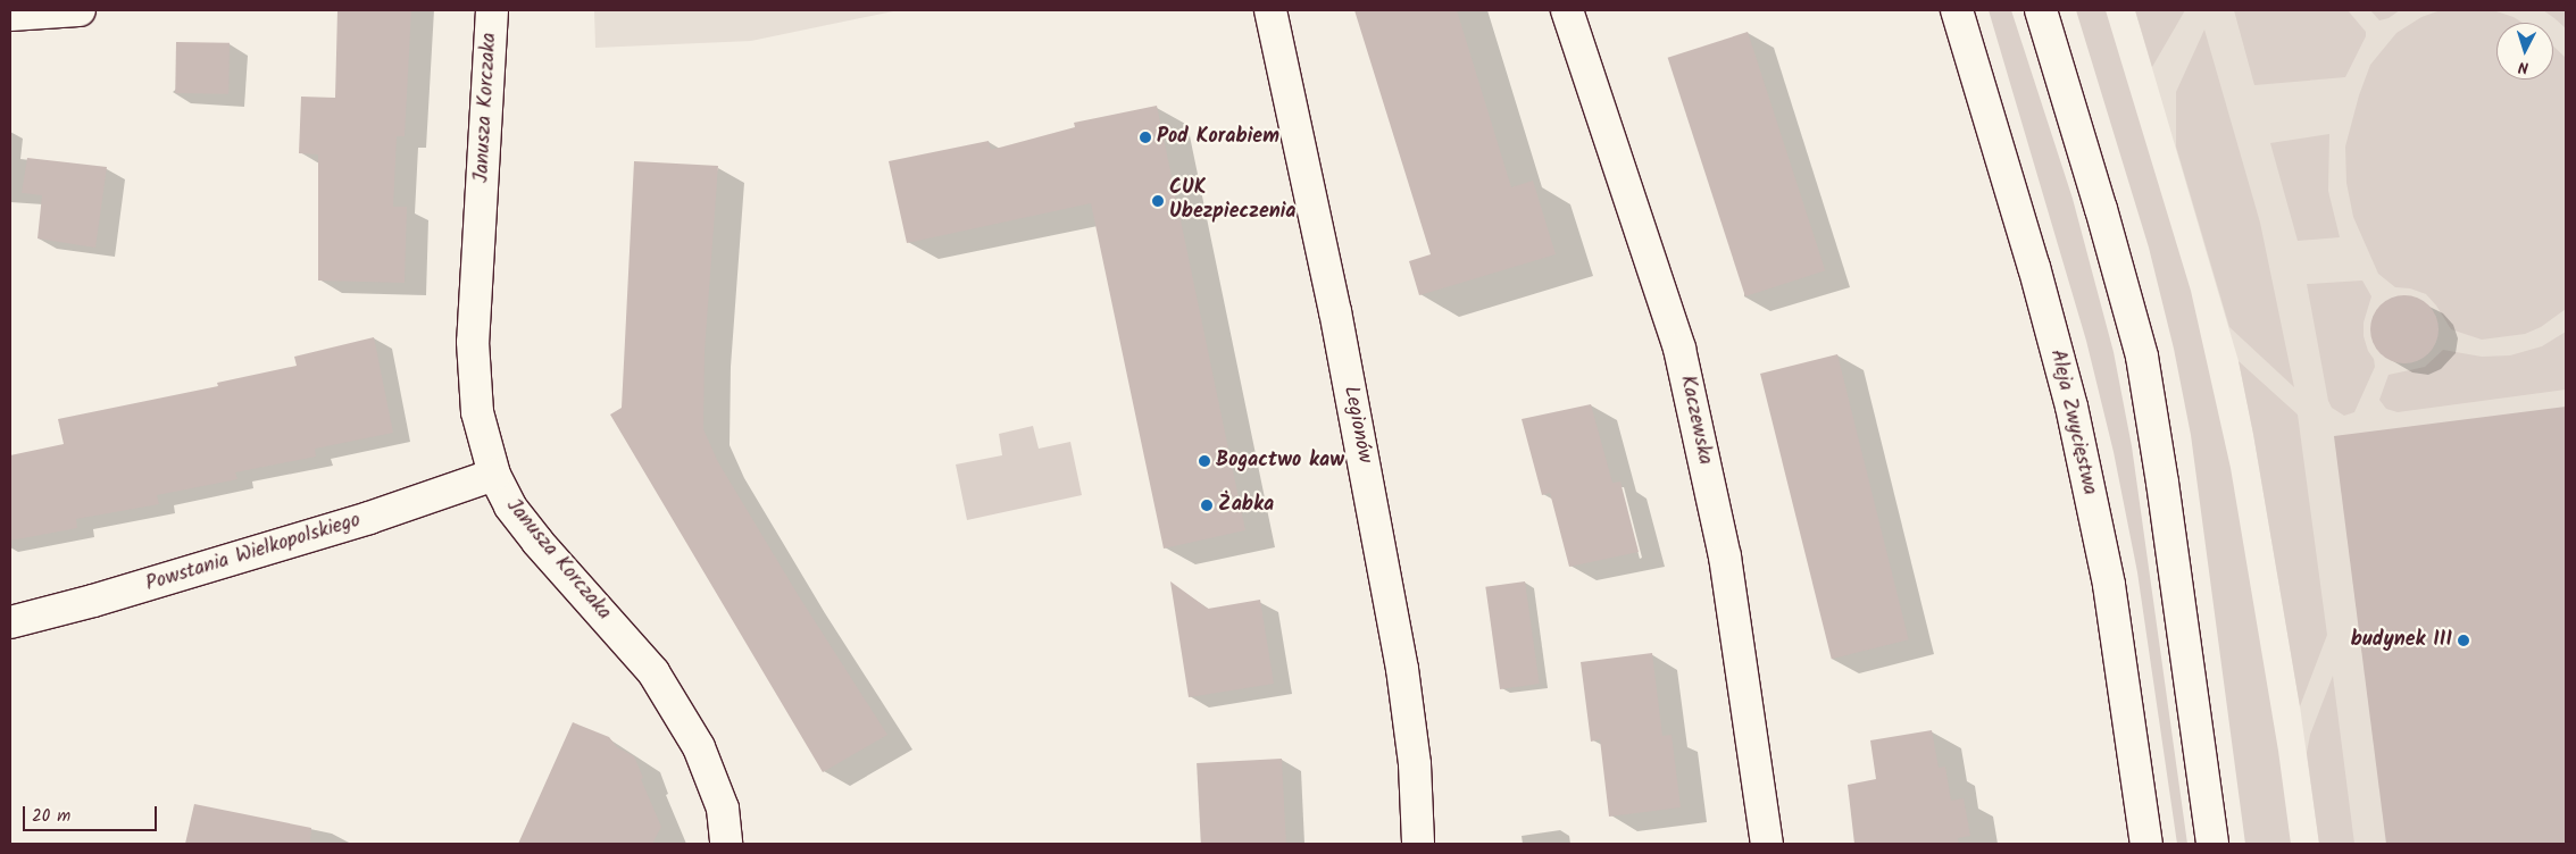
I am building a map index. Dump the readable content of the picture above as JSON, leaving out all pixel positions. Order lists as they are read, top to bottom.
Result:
{
  "streets": {
    "street": [
      "Janusza Korczaka",
      "Kaczewska",
      "Aleja Zwycięstwa",
      "Legionów",
      "Powstania Wielkopolskiego"
    ]
  },
  "crossings": [
    ["Janusza Korczaka", "Powstania Wielkopolskiego"]
  ],
  "places": [
    "Pod Korabiem",
    "CUK Ubezpieczenia",
    "Bogactwo kaw",
    "Żabka",
    "budynek III"
  ],
  "scale_bar": "20 m",
  "north": "bottom"
}
